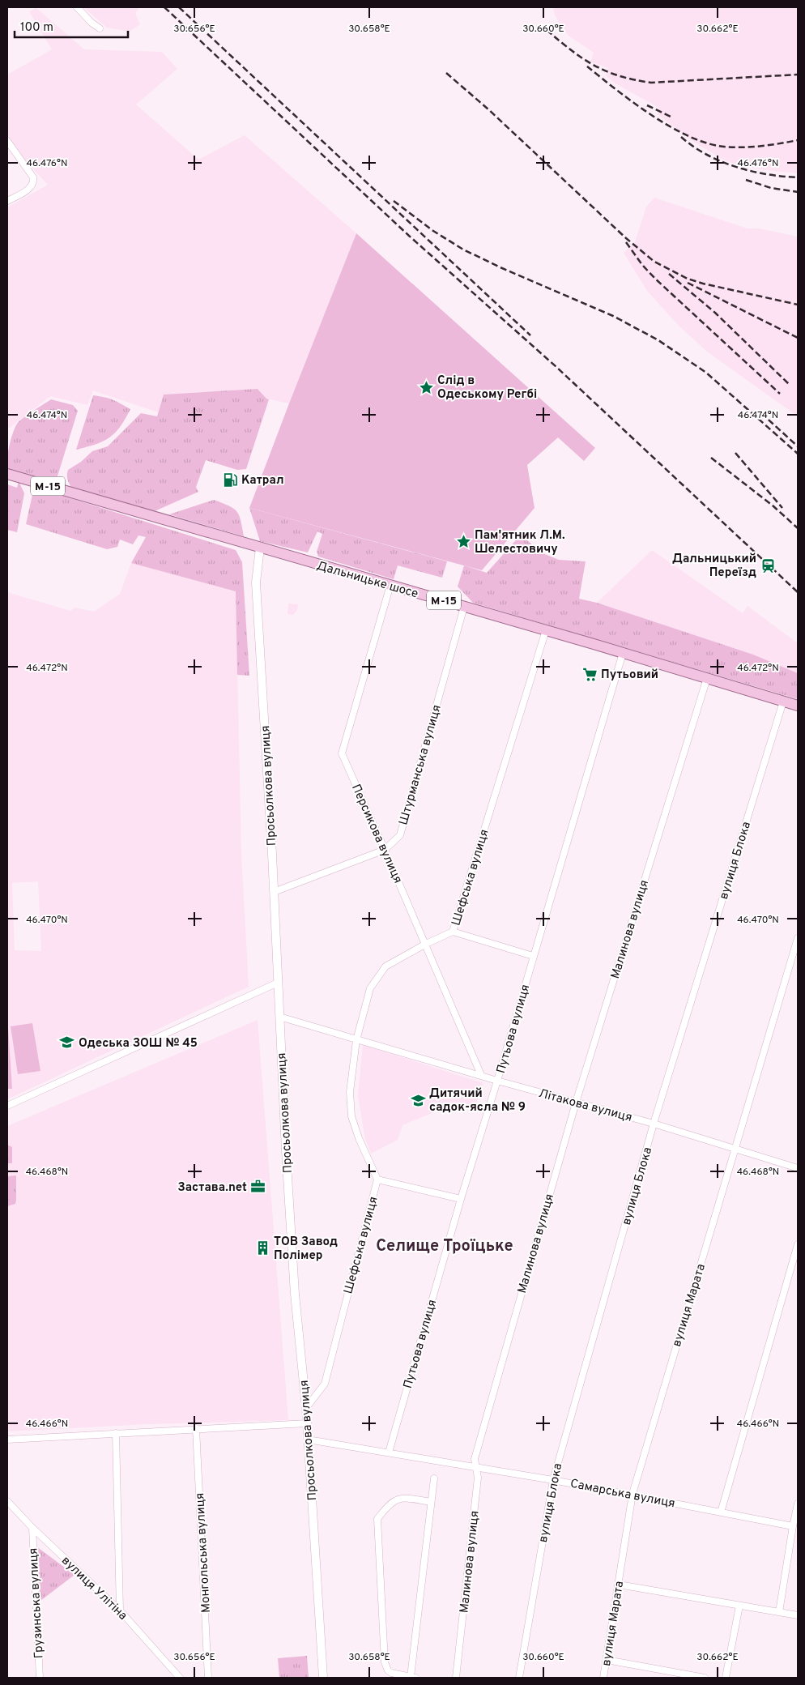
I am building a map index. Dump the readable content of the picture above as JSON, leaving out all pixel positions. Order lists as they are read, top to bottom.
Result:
{
  "streets": {
    "main road": ["М-15", "Дальницьке шосе"],
    "street": [
      "Штурманська вулиця",
      "Просьолкова вулиця",
      "Персикова вулиця",
      "вулиця Блока",
      "Шефська вулиця",
      "Малинова вулиця",
      "Путьова вулиця",
      "Літакова вулиця",
      "вулиця Марата",
      "Самарська вулиця",
      "Монгольська вулиця",
      "вулиця Улітіна",
      "Грузинська вулиця"
    ]
  },
  "crossings": [
    ["Дальницьке шосе", "Штурманська вулиця"],
    ["Дальницьке шосе", "Просьолкова вулиця"],
    ["Дальницьке шосе", "Персикова вулиця"],
    ["Дальницьке шосе", "вулиця Блока"],
    ["Дальницьке шосе", "Шефська вулиця"],
    ["Дальницьке шосе", "Малинова вулиця"],
    ["Дальницьке шосе", "Путьова вулиця"],
    ["Штурманська вулиця", "Просьолкова вулиця"],
    ["Штурманська вулиця", "Персикова вулиця"],
    ["Просьолкова вулиця", "Шефська вулиця"],
    ["Просьолкова вулиця", "Літакова вулиця"],
    ["Просьолкова вулиця", "Самарська вулиця"],
    ["Персикова вулиця", "Шефська вулиця"],
    ["Персикова вулиця", "Літакова вулиця"],
    ["вулиця Блока", "Літакова вулиця"],
    ["вулиця Блока", "Самарська вулиця"],
    ["Шефська вулиця", "Літакова вулиця"],
    ["Малинова вулиця", "Літакова вулиця"],
    ["Малинова вулиця", "Самарська вулиця"],
    ["Путьова вулиця", "Літакова вулиця"],
    ["Путьова вулиця", "Самарська вулиця"],
    ["Літакова вулиця", "вулиця Марата"],
    ["вулиця Марата", "Самарська вулиця"],
    ["вулиця Улітіна", "Грузинська вулиця"]
  ],
  "districts": ["Селище Троїцьке"],
  "places": {
    "place": ["Слід в Одеському Регбі", "Пам'ятник Л.М. Шелестовичу"],
    "fuel station": ["Катрал"],
    "station": ["Дальницький Переїзд"],
    "supermarket": ["Путьовий"],
    "school or university": ["Одеська ЗОШ № 45", "Дитячий садок-ясла № 9"],
    "office": ["Застава.net"],
    "building": ["ТОВ Завод Полімер"]
  },
  "scale_bar": "100 m",
  "coordinates": [
    "30.656°E",
    "30.658°E",
    "30.660°E",
    "30.662°E",
    "46.476°N",
    "46.474°N",
    "46.472°N",
    "46.470°N",
    "46.468°N",
    "46.466°N"
  ]
}
